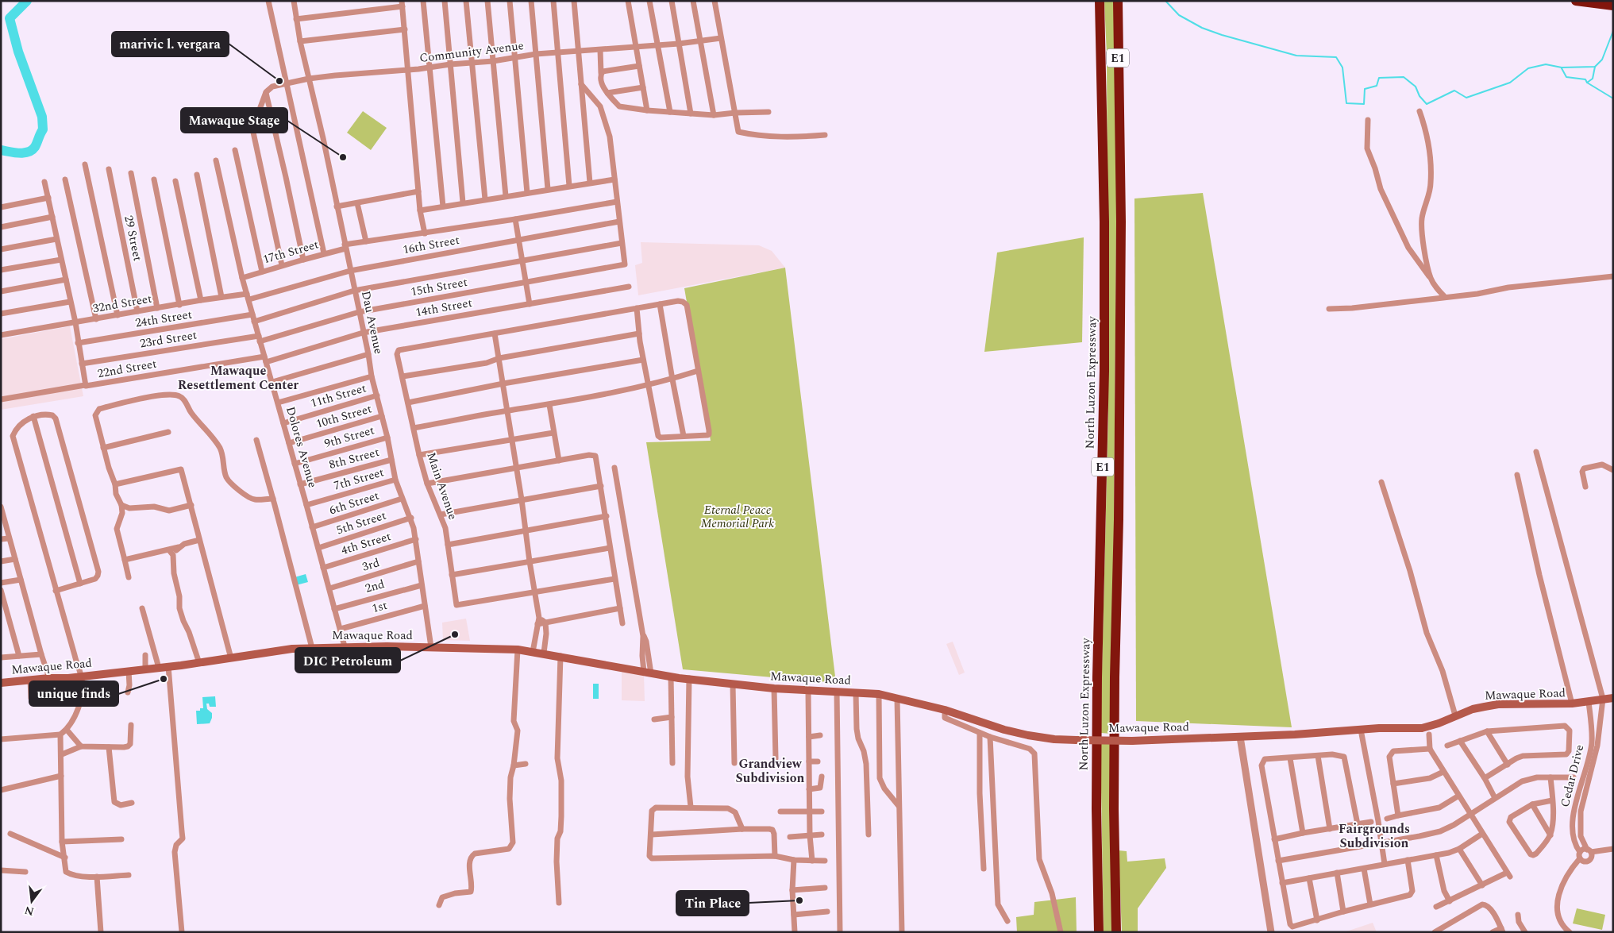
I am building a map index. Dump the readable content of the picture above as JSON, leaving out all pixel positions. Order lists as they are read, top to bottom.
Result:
{
  "streets": {
    "highway": ["E1", "North Luzon Expressway"],
    "main road": ["Mawaque Road"],
    "street": [
      "Community Avenue",
      "29 Street",
      "16th Street",
      "17th Street",
      "15th Street",
      "32nd Street",
      "14th Street",
      "24th Street",
      "Dau Avenue",
      "23rd Street",
      "22nd Street",
      "11th Street",
      "10th Street",
      "9th Street",
      "Dolores Avenue",
      "8th Street",
      "7th Street",
      "Main Avenue",
      "6th Street",
      "5th Street",
      "4th Street",
      "3rd",
      "2nd",
      "1st",
      "Cedar Drive"
    ]
  },
  "crossings": [
    ["Community Avenue", "Dau Avenue"],
    ["29 Street", "32nd Street"],
    ["16th Street", "32nd Street"],
    ["16th Street", "Dau Avenue"],
    ["16th Street", "Dolores Avenue"],
    ["17th Street", "Dau Avenue"],
    ["17th Street", "Dolores Avenue"],
    ["15th Street", "Dau Avenue"],
    ["15th Street", "23rd Street"],
    ["15th Street", "Dolores Avenue"],
    ["32nd Street", "Dolores Avenue"],
    ["14th Street", "Dau Avenue"],
    ["14th Street", "22nd Street"],
    ["14th Street", "Dolores Avenue"],
    ["24th Street", "Dolores Avenue"],
    ["Dau Avenue", "11th Street"],
    ["Dau Avenue", "10th Street"],
    ["Dau Avenue", "9th Street"],
    ["Dau Avenue", "8th Street"],
    ["Dau Avenue", "7th Street"],
    ["Dau Avenue", "6th Street"],
    ["Dau Avenue", "5th Street"],
    ["Dau Avenue", "4th Street"],
    ["Dau Avenue", "3rd"],
    ["Dau Avenue", "2nd"],
    ["Dau Avenue", "1st"],
    ["Dau Avenue", "Mawaque Road"],
    ["23rd Street", "Dolores Avenue"],
    ["22nd Street", "Dolores Avenue"],
    ["11th Street", "Dolores Avenue"],
    ["10th Street", "Dolores Avenue"],
    ["9th Street", "Dolores Avenue"],
    ["Dolores Avenue", "8th Street"],
    ["Dolores Avenue", "7th Street"],
    ["Dolores Avenue", "6th Street"],
    ["Dolores Avenue", "5th Street"],
    ["Dolores Avenue", "4th Street"],
    ["Dolores Avenue", "3rd"],
    ["Dolores Avenue", "2nd"],
    ["Dolores Avenue", "1st"],
    ["Dolores Avenue", "Mawaque Road"],
    ["Mawaque Road", "Cedar Drive"]
  ],
  "districts": ["Mawaque Resettlement Center", "Grandview Subdivision", "Fairgrounds Subdivision"],
  "parks": ["Eternal Peace Memorial Park"],
  "places": [
    "marivic l. vergara",
    "Mawaque Stage",
    "DIC Petroleum",
    "unique finds",
    "Tin Place"
  ],
  "north": "bottom"
}
